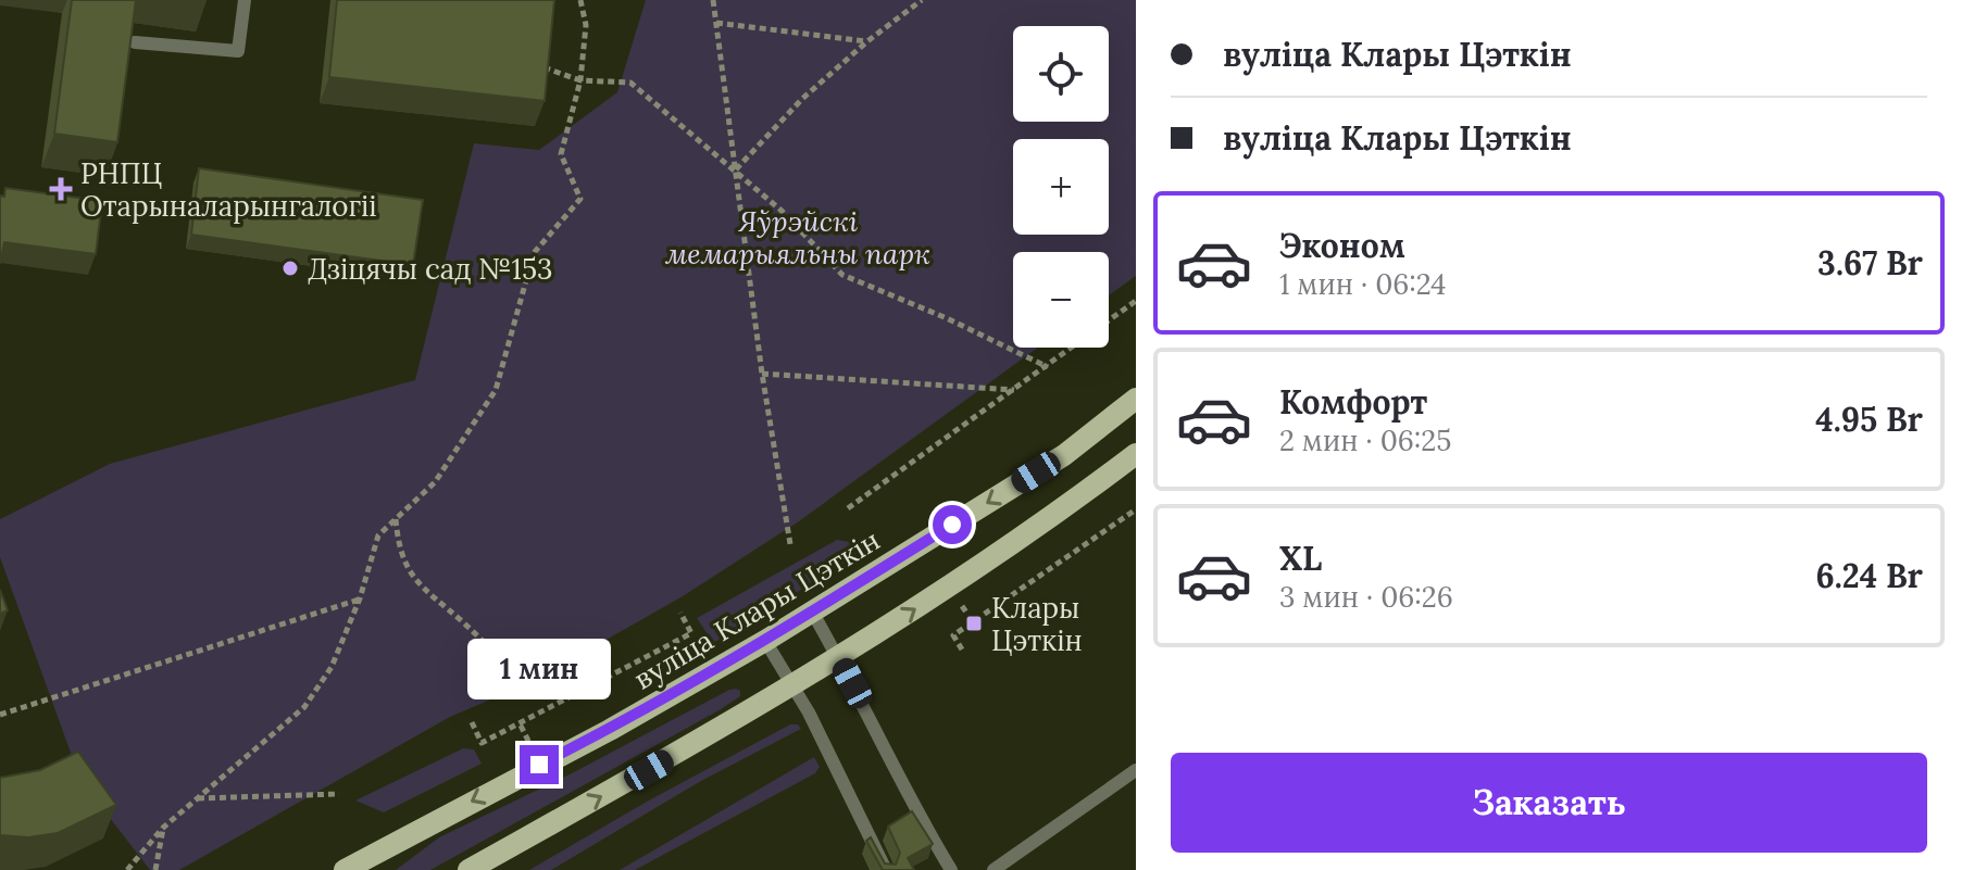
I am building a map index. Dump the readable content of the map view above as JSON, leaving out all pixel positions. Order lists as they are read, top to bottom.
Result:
{
  "streets": {
    "main road": ["вуліца Клары Цэткін"]
  },
  "parks": ["Яўрэйскі мемарыяльны парк"],
  "places": {
    "health": ["РНПЦ Отарыналарынгалогіі"],
    "other": ["Дзіцячы сад №153"],
    "transit": ["Клары Цэткін"]
  },
  "page": {
    "banner": ["вуліца Клары Цэткін", "вуліца Клары Цэткін"],
    "map_buttons": ["+", "−"],
    "list": [
      {
        "name": "Эконом",
        "note": "1 мин · 06:24",
        "value": "3.67 Br"
      },
      {
        "name": "Комфорт",
        "note": "2 мин · 06:25",
        "value": "4.95 Br"
      },
      {
        "name": "XL",
        "note": "3 мин · 06:26",
        "value": "6.24 Br"
      }
    ],
    "bubble": "1 мин",
    "buttons": "Заказать"
  }
}
